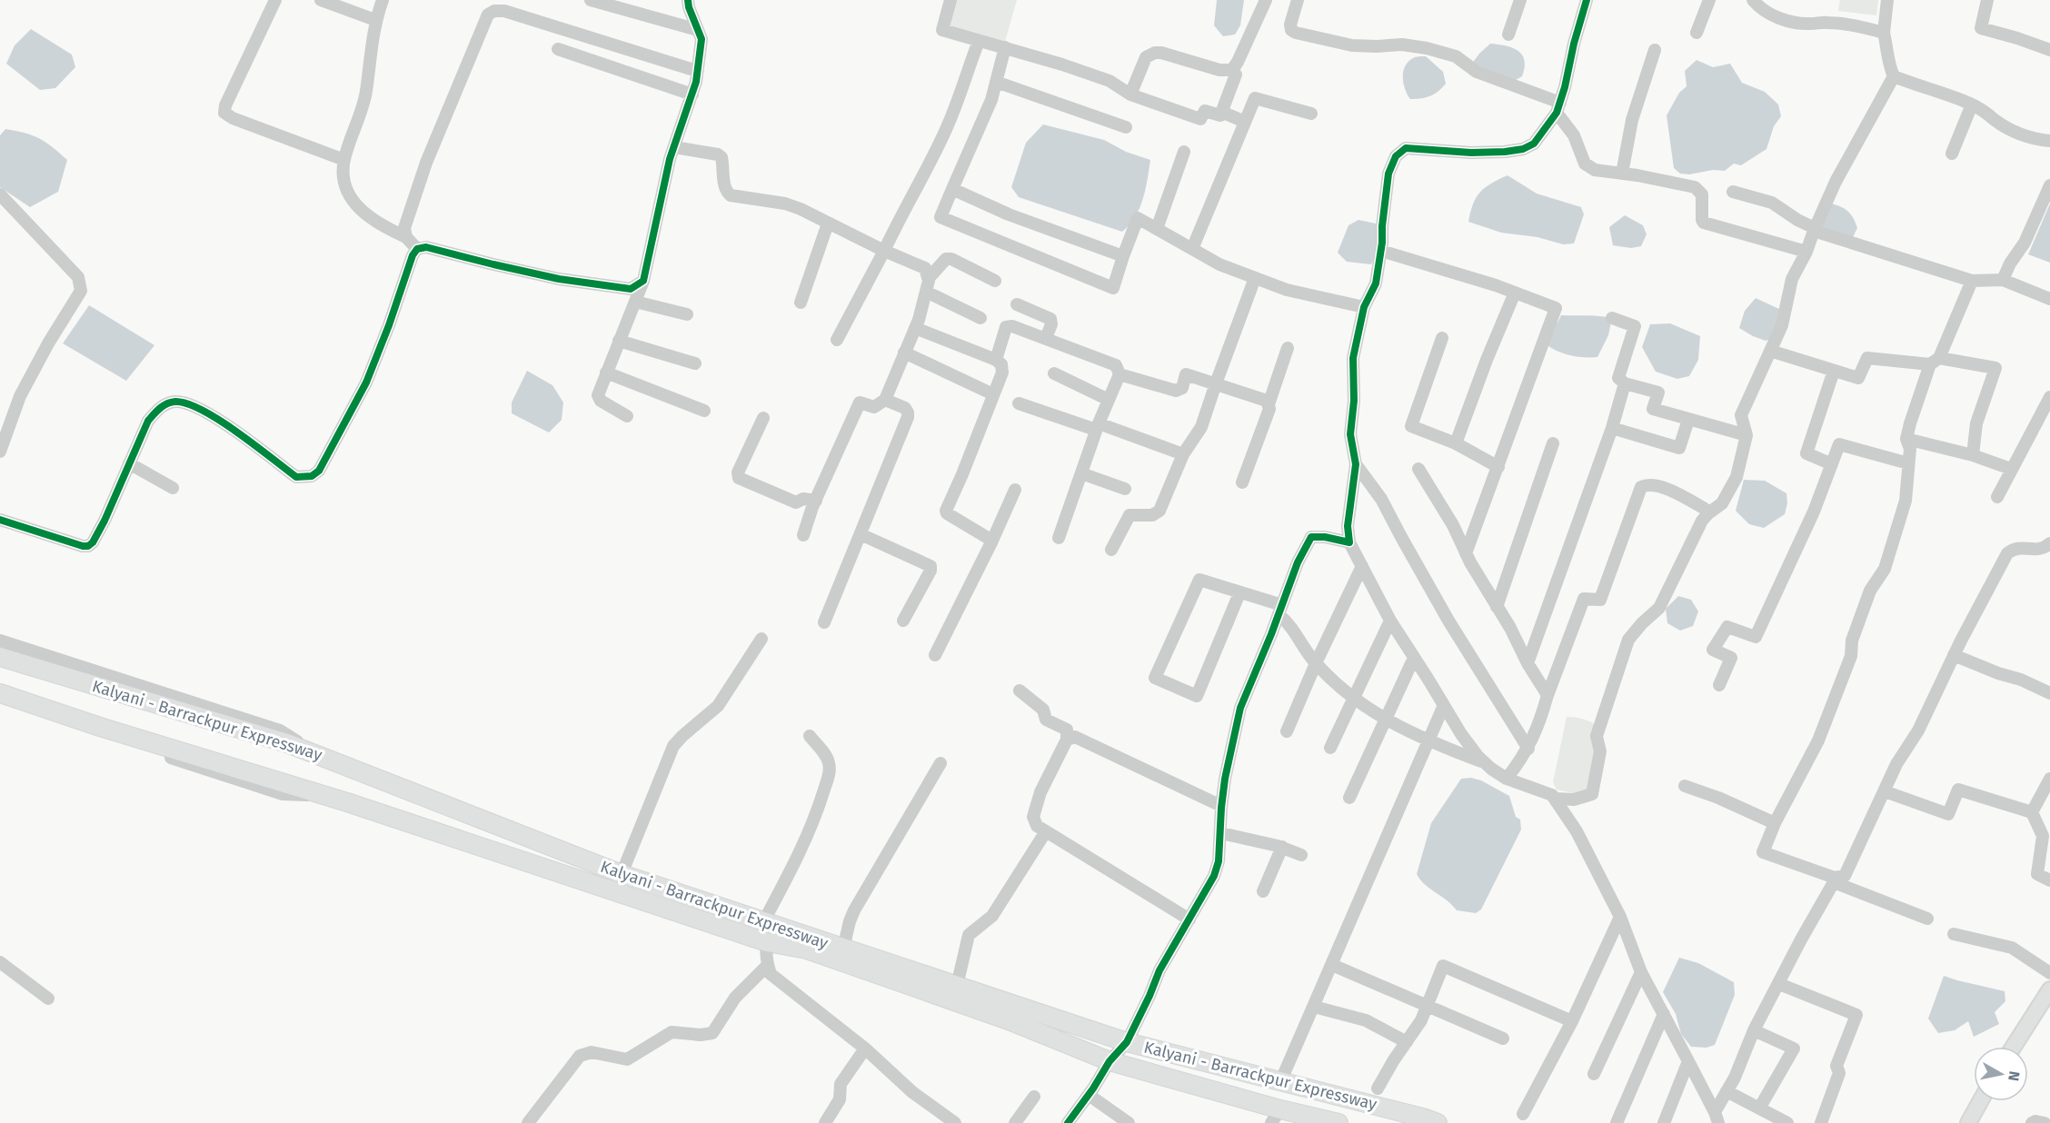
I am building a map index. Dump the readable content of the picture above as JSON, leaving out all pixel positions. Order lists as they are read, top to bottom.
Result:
{
  "streets": {
    "highway": ["Kalyani - Barrackpur Expressway"]
  },
  "north": "right"
}
